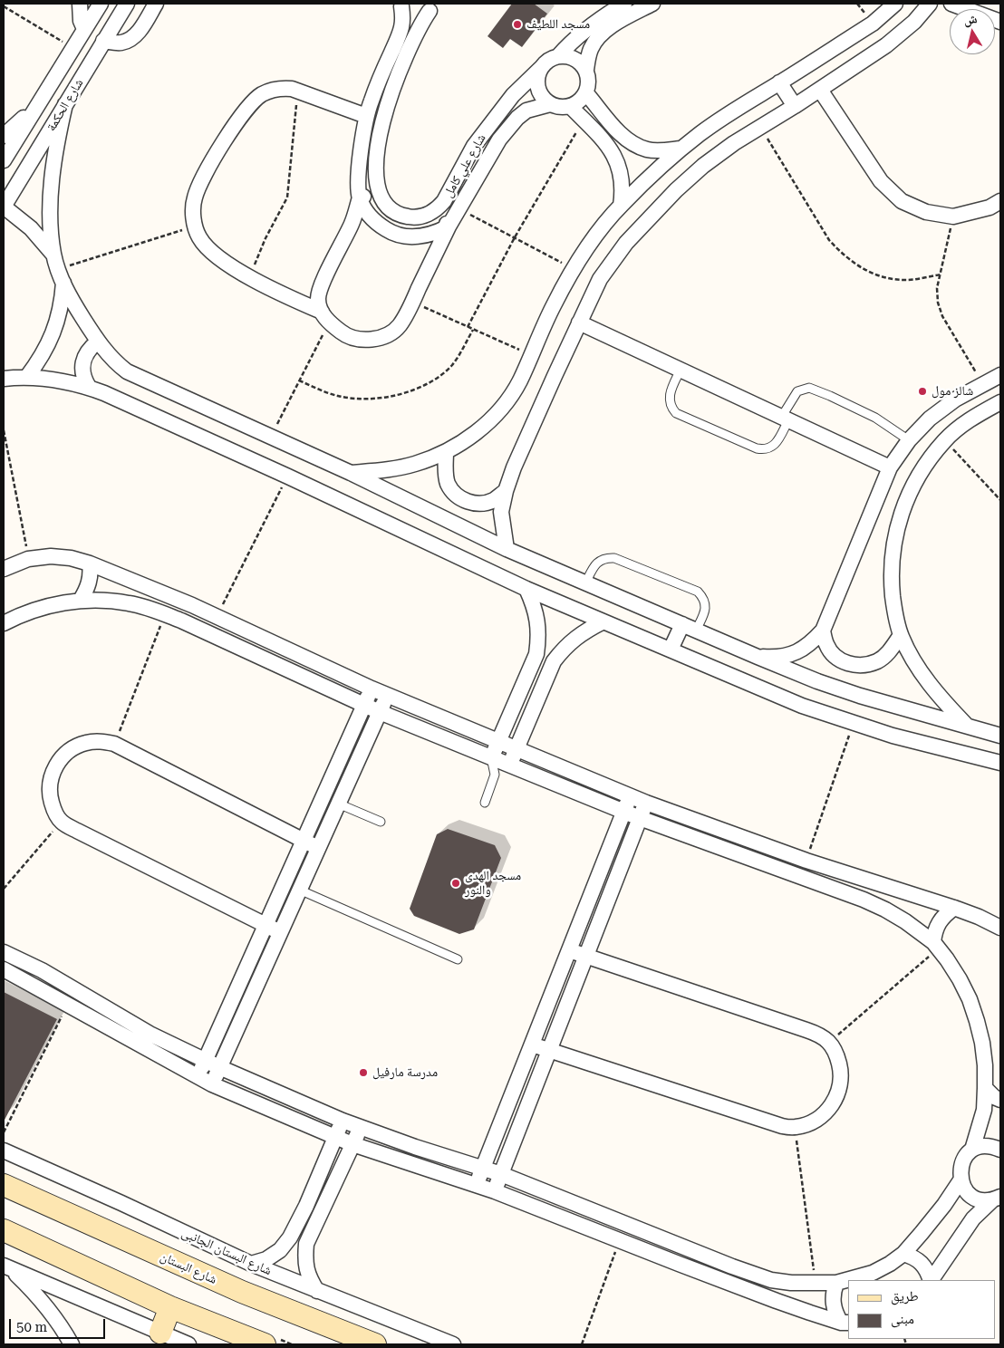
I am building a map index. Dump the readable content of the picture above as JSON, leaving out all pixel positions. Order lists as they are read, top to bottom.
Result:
{
  "streets": {
    "street": [
      "شارع الحكمة",
      "شارع علي كامل",
      "شارع البستان الجانبى",
      "شارع البستان"
    ]
  },
  "places": [
    "مسجد اللطيف",
    "شالز مول",
    "مسجد الهدى والنور",
    "مدرسة مارفيل"
  ],
  "legend": ["طريق", "مبنى"],
  "scale_bar": "50 m",
  "north": "top"
}
